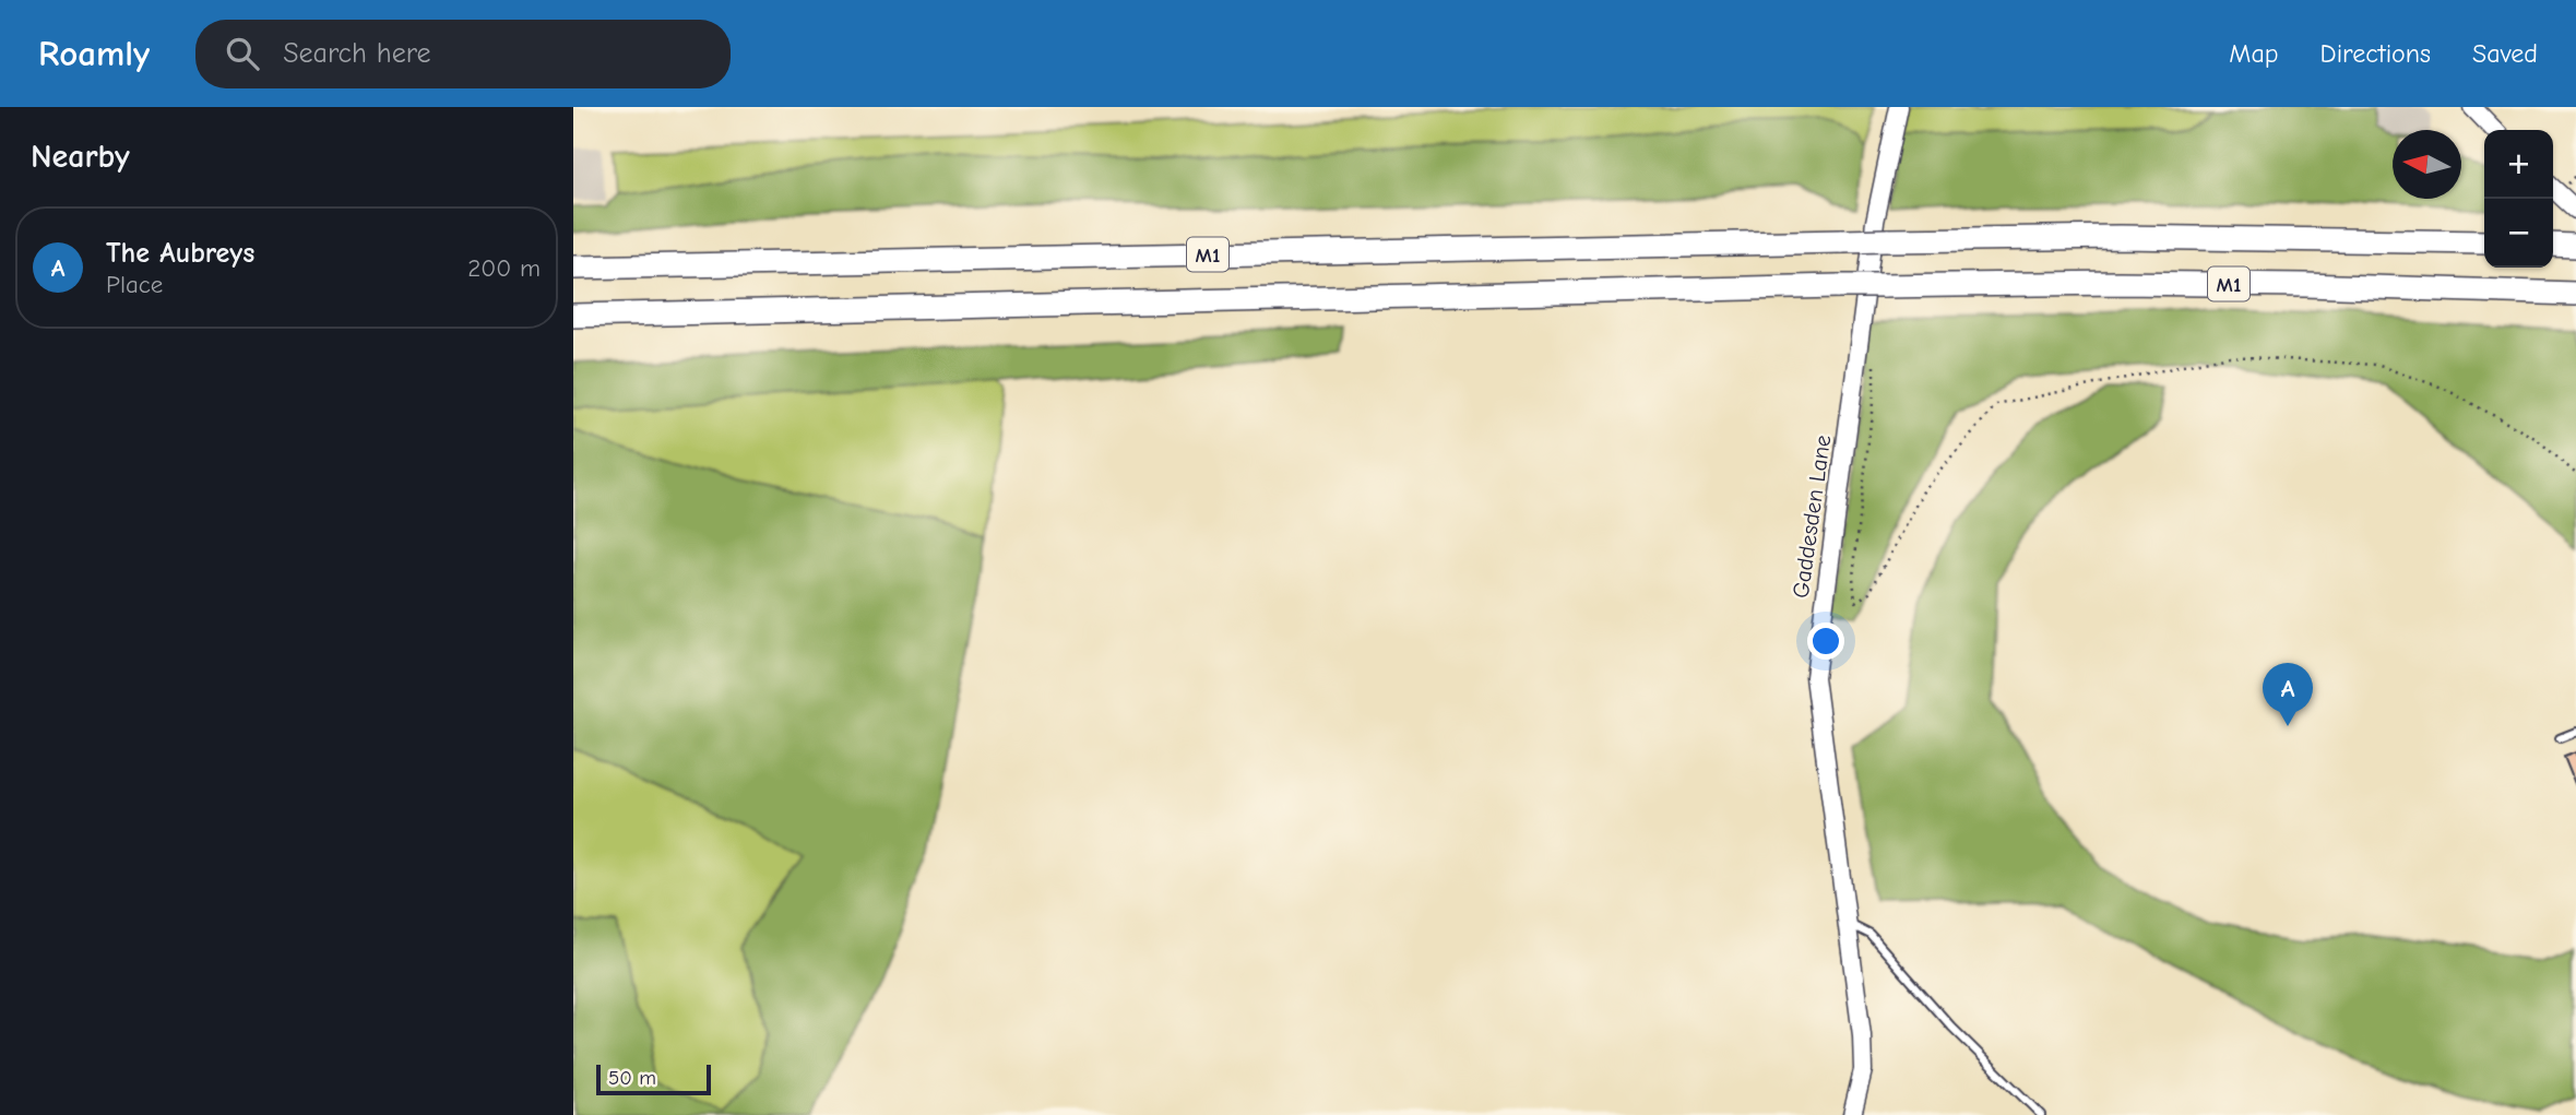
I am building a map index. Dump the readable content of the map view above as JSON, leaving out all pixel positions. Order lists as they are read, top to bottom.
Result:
{
  "streets": {
    "highway": ["M1"],
    "street": ["Gaddesden Lane"]
  },
  "scale_bar": "50 m",
  "north": "left",
  "page": {
    "header": "Roamly",
    "search": "Search here",
    "nav": ["Map", "Directions", "Saved"],
    "heading": "Nearby",
    "map_buttons": ["+", "−"],
    "list": [
      {
        "mark": "A",
        "name": "The Aubreys",
        "note": "Place",
        "value": "200 m"
      }
    ],
    "pins": "A",
    "scale": "50 m"
  }
}
